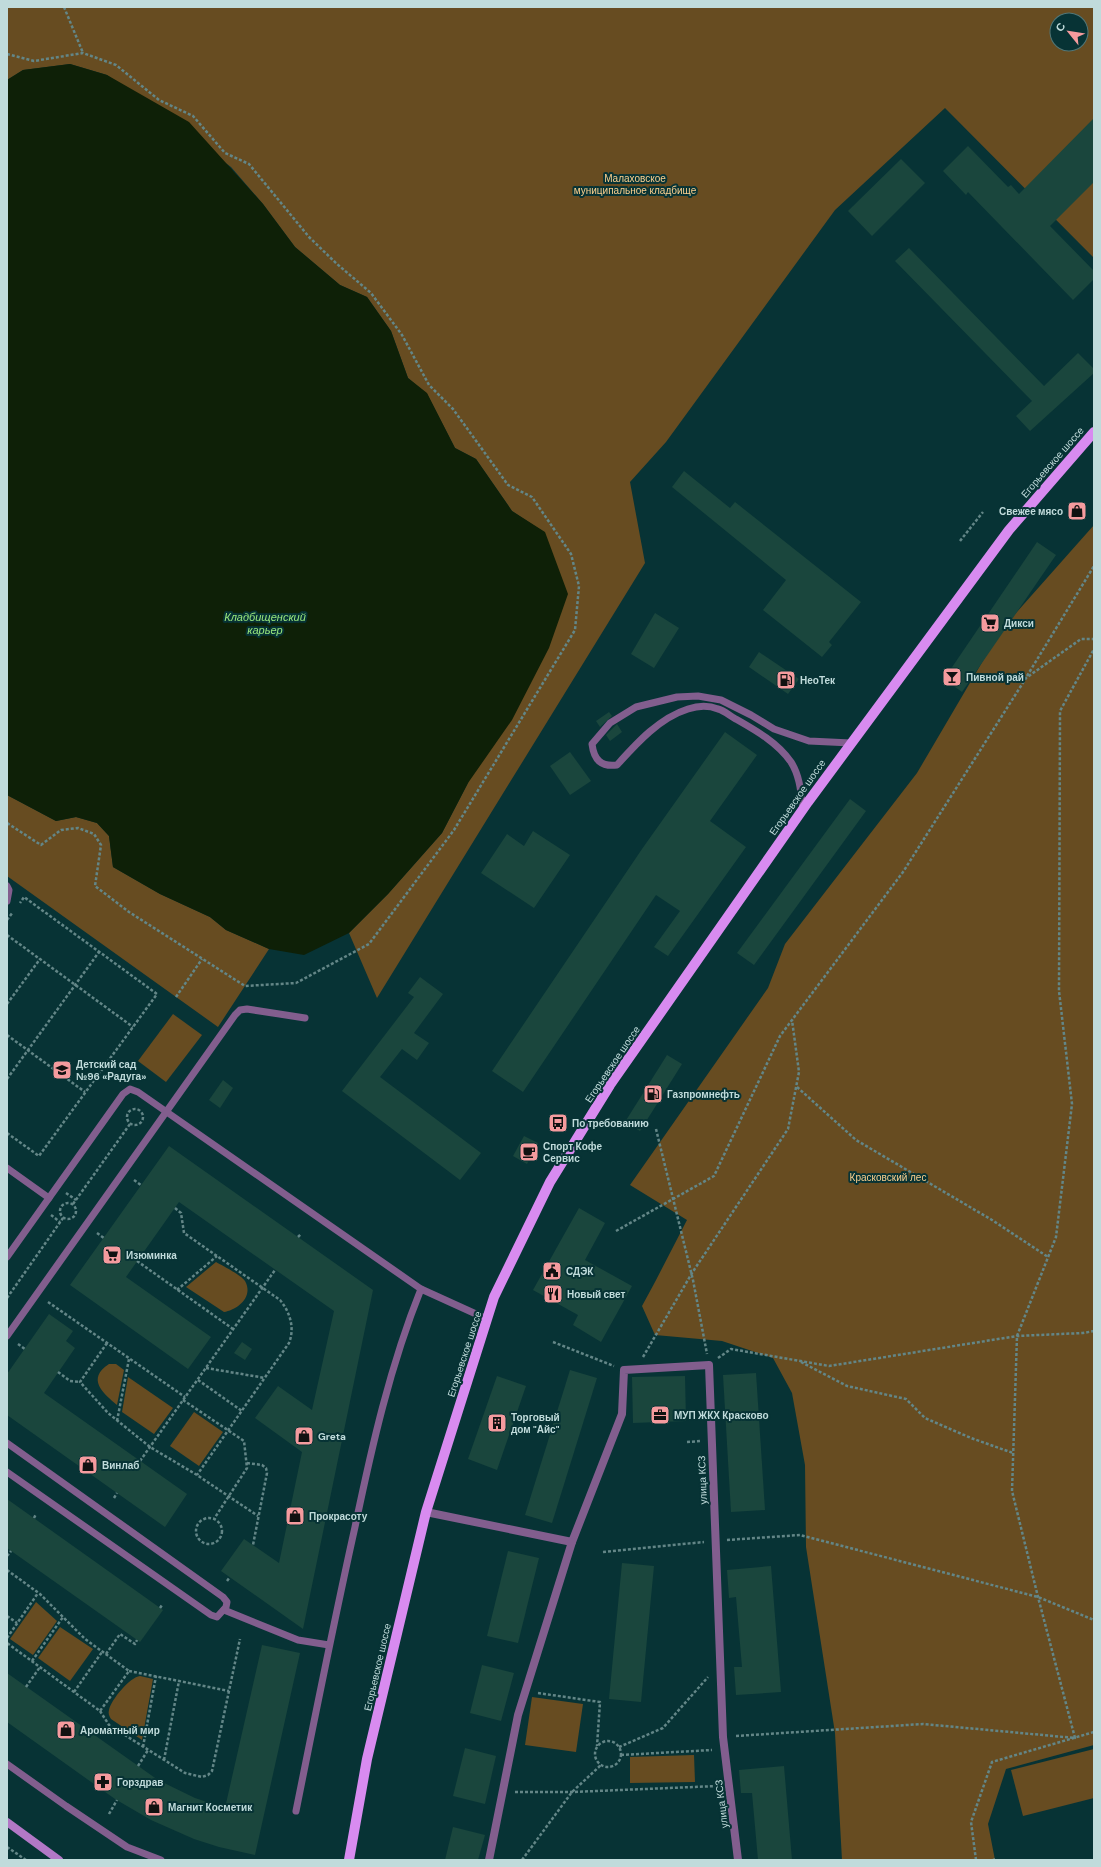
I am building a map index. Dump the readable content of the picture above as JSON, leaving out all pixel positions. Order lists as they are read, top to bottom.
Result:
{
  "streets": {
    "main road": ["Егорьевское шоссе"],
    "street": ["улица КСЗ"]
  },
  "water": ["Кладбищенский карьер"],
  "parks": ["Малаховское муниципальное кладбище", "Красковский лес"],
  "places": {
    "shop": [
      "Свежее мясо",
      "Greta",
      "Винлаб",
      "Прокрасоту",
      "Ароматный мир",
      "Магнит Косметик"
    ],
    "supermarket": ["Дикси", "Изюминка"],
    "bar": ["Пивной рай"],
    "fuel station": ["НеоТек", "Газпромнефть"],
    "school or university": ["Детский сад №96 «Радуга»"],
    "bus stop": ["По требованию"],
    "cafe": ["Спорт Кофе Сервис"],
    "public building": ["СДЭК"],
    "restaurant": ["Новый свет"],
    "office": ["МУП ЖКХ Красково"],
    "building": ["Торговый дом \"Айс\""],
    "pharmacy": ["Горздрав"]
  },
  "north": "top left"
}
